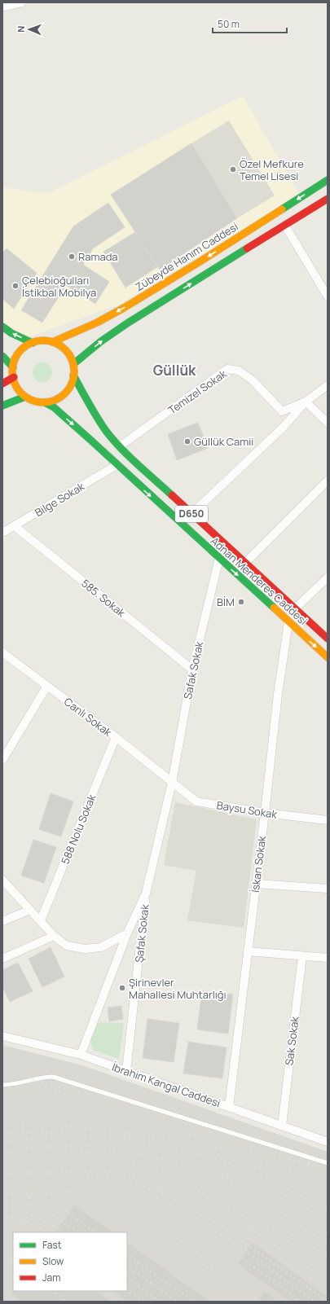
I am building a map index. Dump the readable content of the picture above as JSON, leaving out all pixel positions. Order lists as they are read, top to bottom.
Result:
{
  "streets": {
    "main road": ["Zübeyde Hanım Caddesi", "D650", "Adnan Menderes Caddesi"],
    "street": [
      "Temizel Sokak",
      "Bilge Sokak",
      "585. Sokak",
      "Safak Sokak",
      "Canlı Sokak",
      "Baysu Sokak",
      "588 Nolu Sokak",
      "İskan Sokak",
      "Şafak Sokak",
      "Sak Sokak",
      "İbrahim Kangal Caddesi"
    ]
  },
  "crossings": [
    ["Zübeyde Hanım Caddesi", "Adnan Menderes Caddesi"],
    ["Temizel Sokak", "Adnan Menderes Caddesi"],
    ["Bilge Sokak", "Adnan Menderes Caddesi"],
    ["Bilge Sokak", "585. Sokak"],
    ["Adnan Menderes Caddesi", "Safak Sokak"],
    ["Adnan Menderes Caddesi", "İskan Sokak"],
    ["585. Sokak", "Safak Sokak"],
    ["Safak Sokak", "Canlı Sokak"],
    ["Safak Sokak", "Baysu Sokak"],
    ["Safak Sokak", "Şafak Sokak"],
    ["Canlı Sokak", "Baysu Sokak"],
    ["Canlı Sokak", "588 Nolu Sokak"],
    ["Canlı Sokak", "Şafak Sokak"],
    ["Baysu Sokak", "İskan Sokak"],
    ["Baysu Sokak", "Şafak Sokak"],
    ["İskan Sokak", "İbrahim Kangal Caddesi"],
    ["Şafak Sokak", "İbrahim Kangal Caddesi"],
    ["Sak Sokak", "İbrahim Kangal Caddesi"]
  ],
  "districts": ["Güllük"],
  "places": [
    "Özel Mefkure Temel Lisesi",
    "Ramada",
    "Çelebioğulları İstikbal Mobilya",
    "Güllük Camii",
    "BİM",
    "Şirinevler Mahallesi Muhtarlığı"
  ],
  "legend": ["Fast", "Slow", "Jam"],
  "scale_bar": "50 m",
  "north": "left"
}
